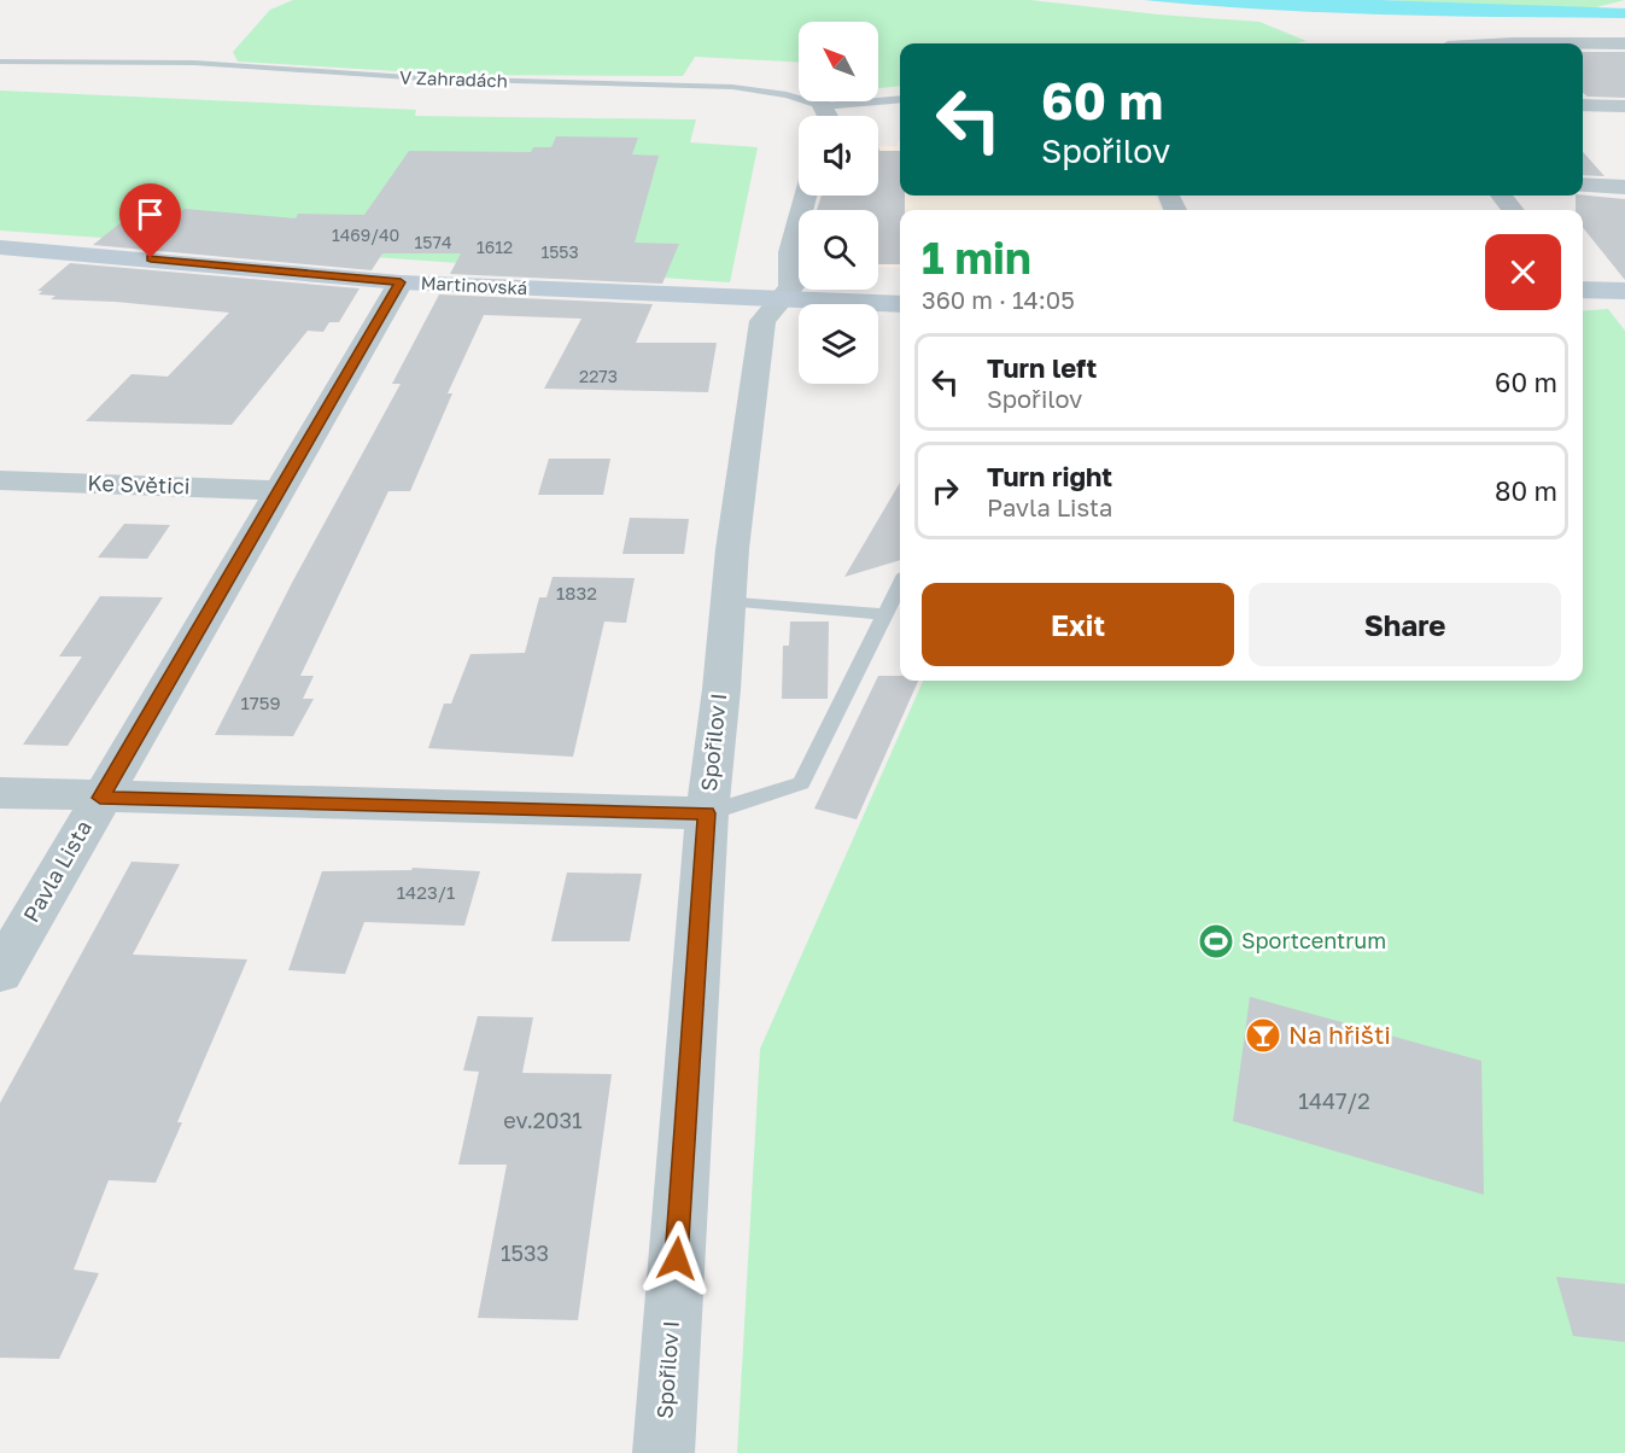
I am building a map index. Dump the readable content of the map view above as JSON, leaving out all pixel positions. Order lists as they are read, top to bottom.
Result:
{
  "streets": {
    "street": [
      "Martinovská",
      "Ke Světici",
      "Spořilov I",
      "Pavla Lista"
    ],
    "lane": ["V Zahradách"]
  },
  "crossings": [
    ["Martinovská", "Spořilov I"],
    ["Martinovská", "Pavla Lista"],
    ["Ke Světici", "Pavla Lista"]
  ],
  "places": {
    "sports": ["Sportcentrum"],
    "bar": ["Na hřišti"]
  },
  "house_numbers": [
    "1469/40",
    "1574",
    "1612",
    "1553",
    "2273",
    "1832",
    "1759",
    "1423/1",
    "1447/2",
    "ev.2031",
    "1533"
  ],
  "north": "top left",
  "page": {
    "turn": ["60 m", "Spořilov"],
    "heading": ["1 min", "360 m · 14:05"],
    "list": [
      {
        "name": "Turn left",
        "note": "Spořilov",
        "value": "60 m"
      },
      {
        "name": "Turn right",
        "note": "Pavla Lista",
        "value": "80 m"
      }
    ],
    "buttons": ["Exit", "Share"]
  }
}
